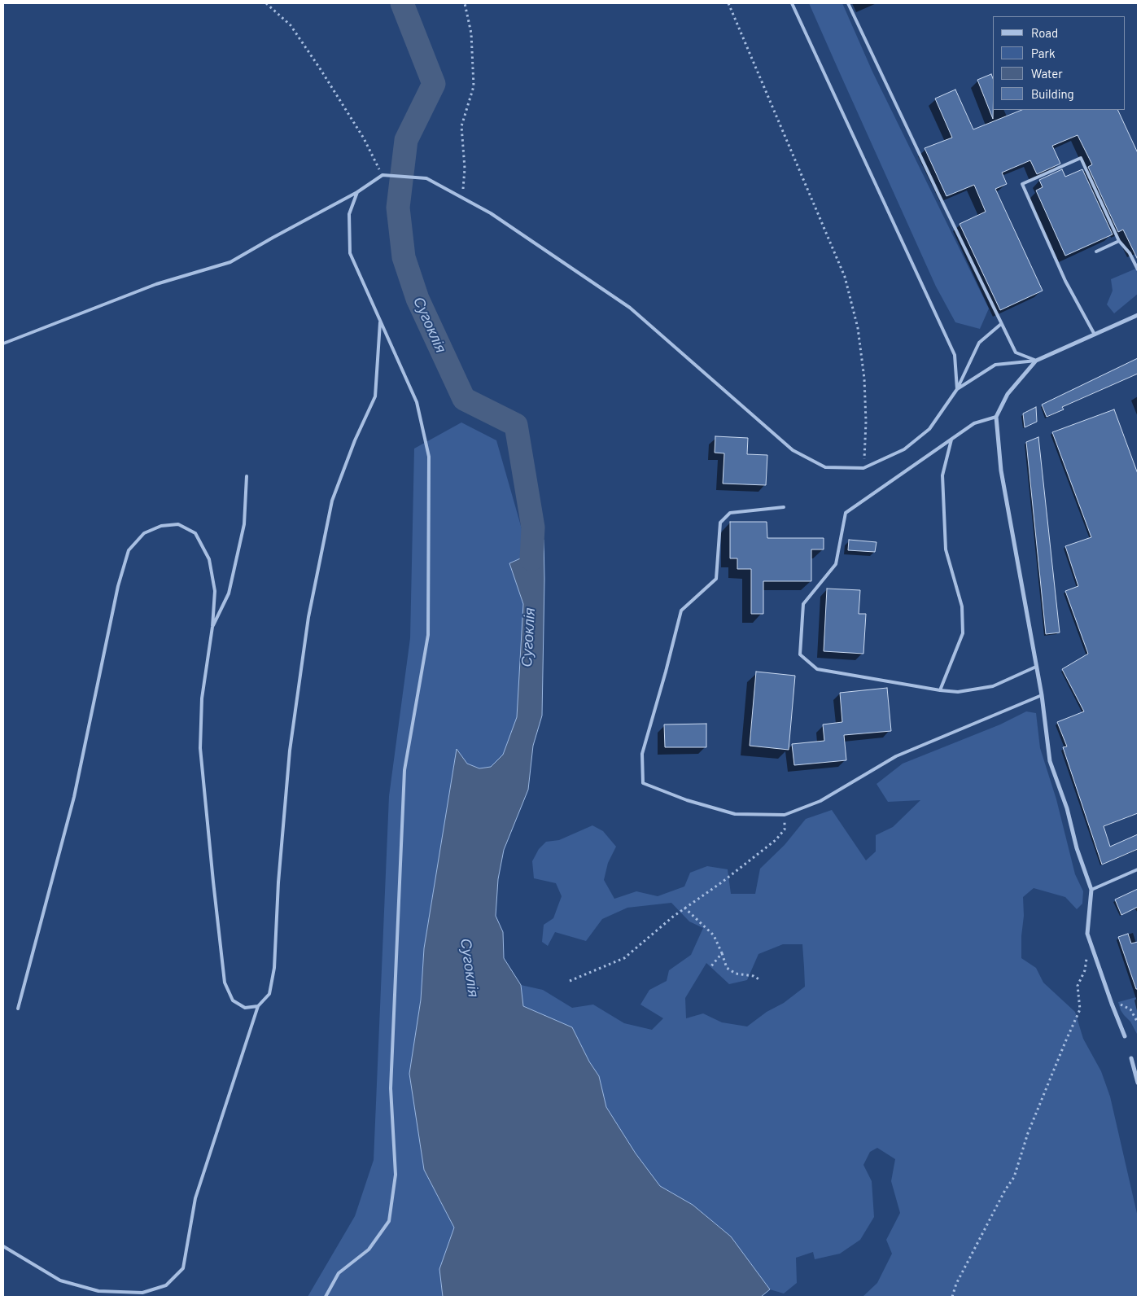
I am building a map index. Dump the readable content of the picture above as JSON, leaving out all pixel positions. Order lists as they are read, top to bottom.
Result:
{
  "water": ["Сугоклія"],
  "legend": [
    "Road",
    "Park",
    "Water",
    "Building"
  ]
}
